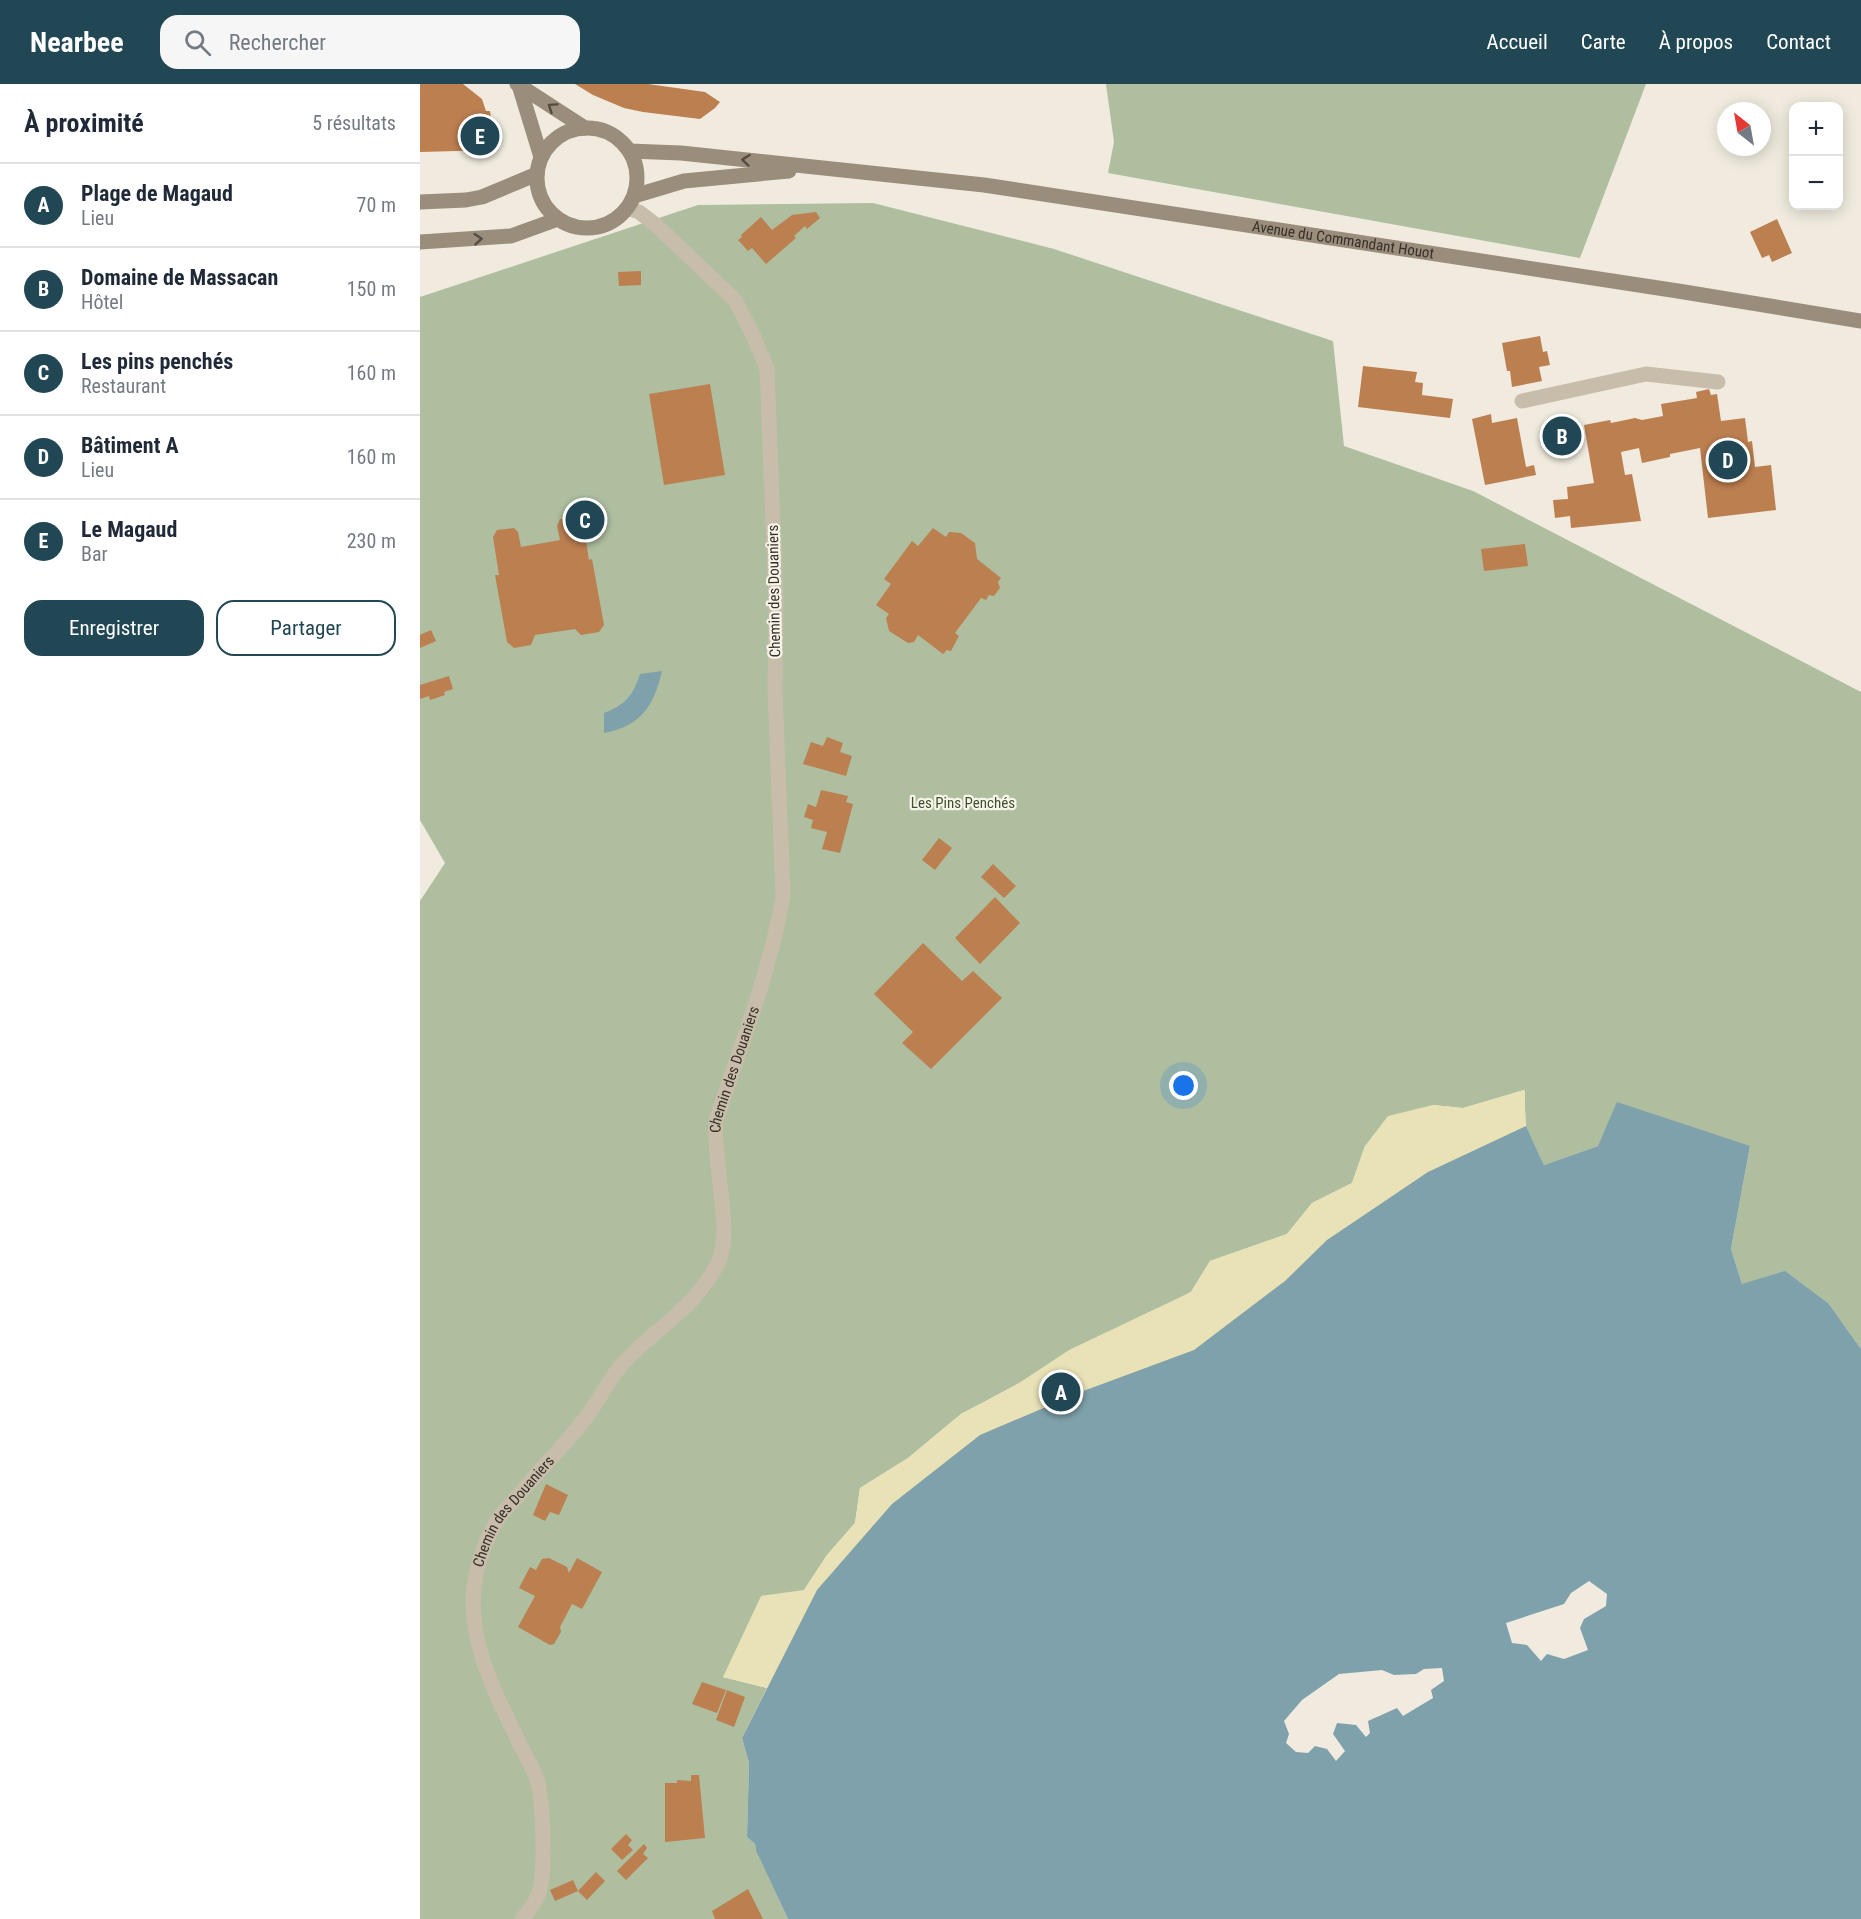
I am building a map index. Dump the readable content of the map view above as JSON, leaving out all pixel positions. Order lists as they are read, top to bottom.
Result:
{
  "streets": {
    "main road": ["Avenue du Commandant Houot"],
    "street": ["Chemin des Douaniers"]
  },
  "crossings": [
    ["Avenue du Commandant Houot", "Chemin des Douaniers"]
  ],
  "parks": ["Les Pins Penchés"],
  "north": "top left",
  "page": {
    "header": "Nearbee",
    "search": "Rechercher",
    "nav": [
      "Accueil",
      "Carte",
      "À propos",
      "Contact"
    ],
    "heading": ["À proximité", "5 résultats"],
    "map_buttons": ["+", "−"],
    "pins": [
      "E",
      "B",
      "D",
      "C",
      "A"
    ],
    "list": [
      {
        "mark": "A",
        "name": "Plage de Magaud",
        "note": "Lieu",
        "value": "70 m"
      },
      {
        "mark": "B",
        "name": "Domaine de Massacan",
        "note": "Hôtel",
        "value": "150 m"
      },
      {
        "mark": "C",
        "name": "Les pins penchés",
        "note": "Restaurant",
        "value": "160 m"
      },
      {
        "mark": "D",
        "name": "Bâtiment A",
        "note": "Lieu",
        "value": "160 m"
      },
      {
        "mark": "E",
        "name": "Le Magaud",
        "note": "Bar",
        "value": "230 m"
      }
    ],
    "buttons": ["Enregistrer", "Partager"]
  }
}
